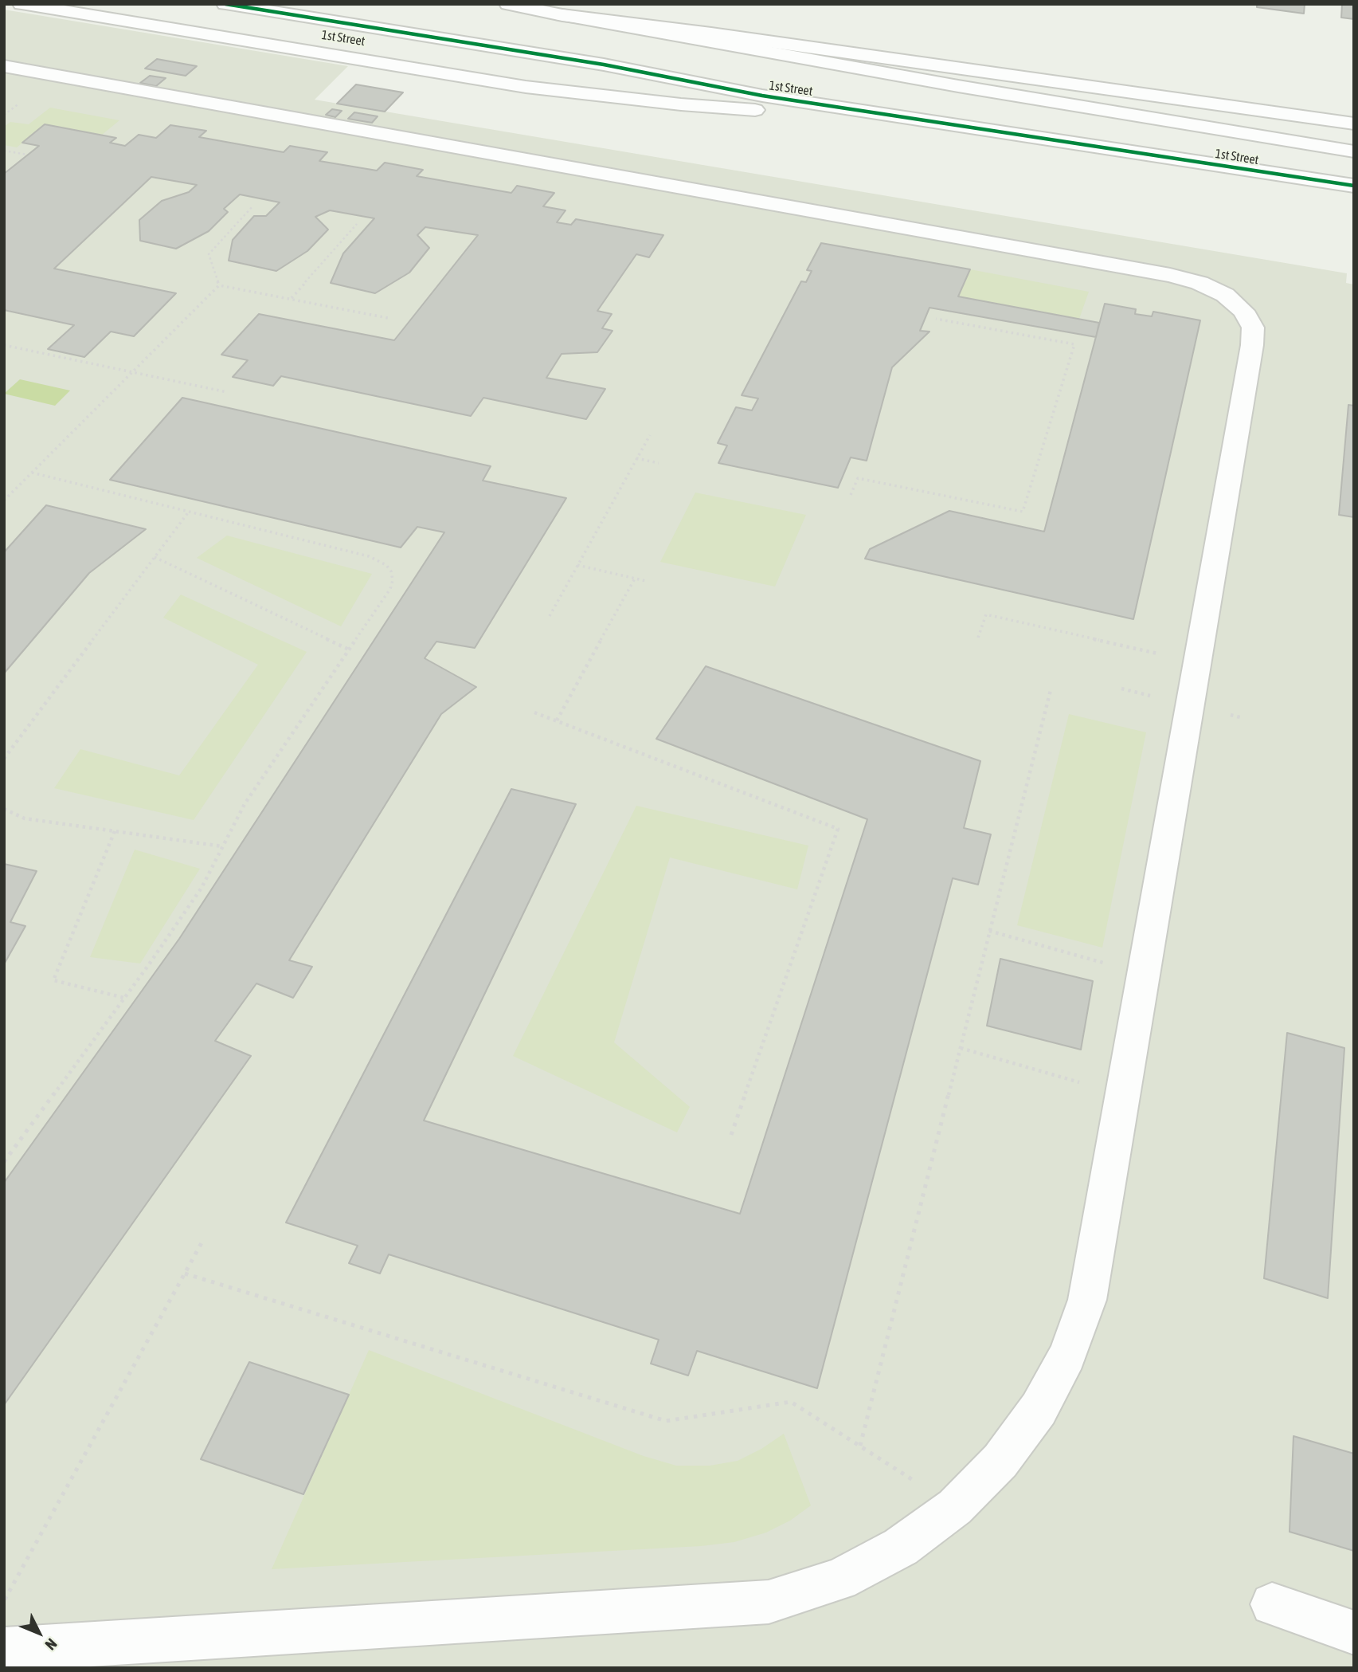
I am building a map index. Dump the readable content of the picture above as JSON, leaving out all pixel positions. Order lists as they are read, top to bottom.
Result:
{
  "streets": {
    "main road": ["1st Street"]
  },
  "north": "bottom right"
}
